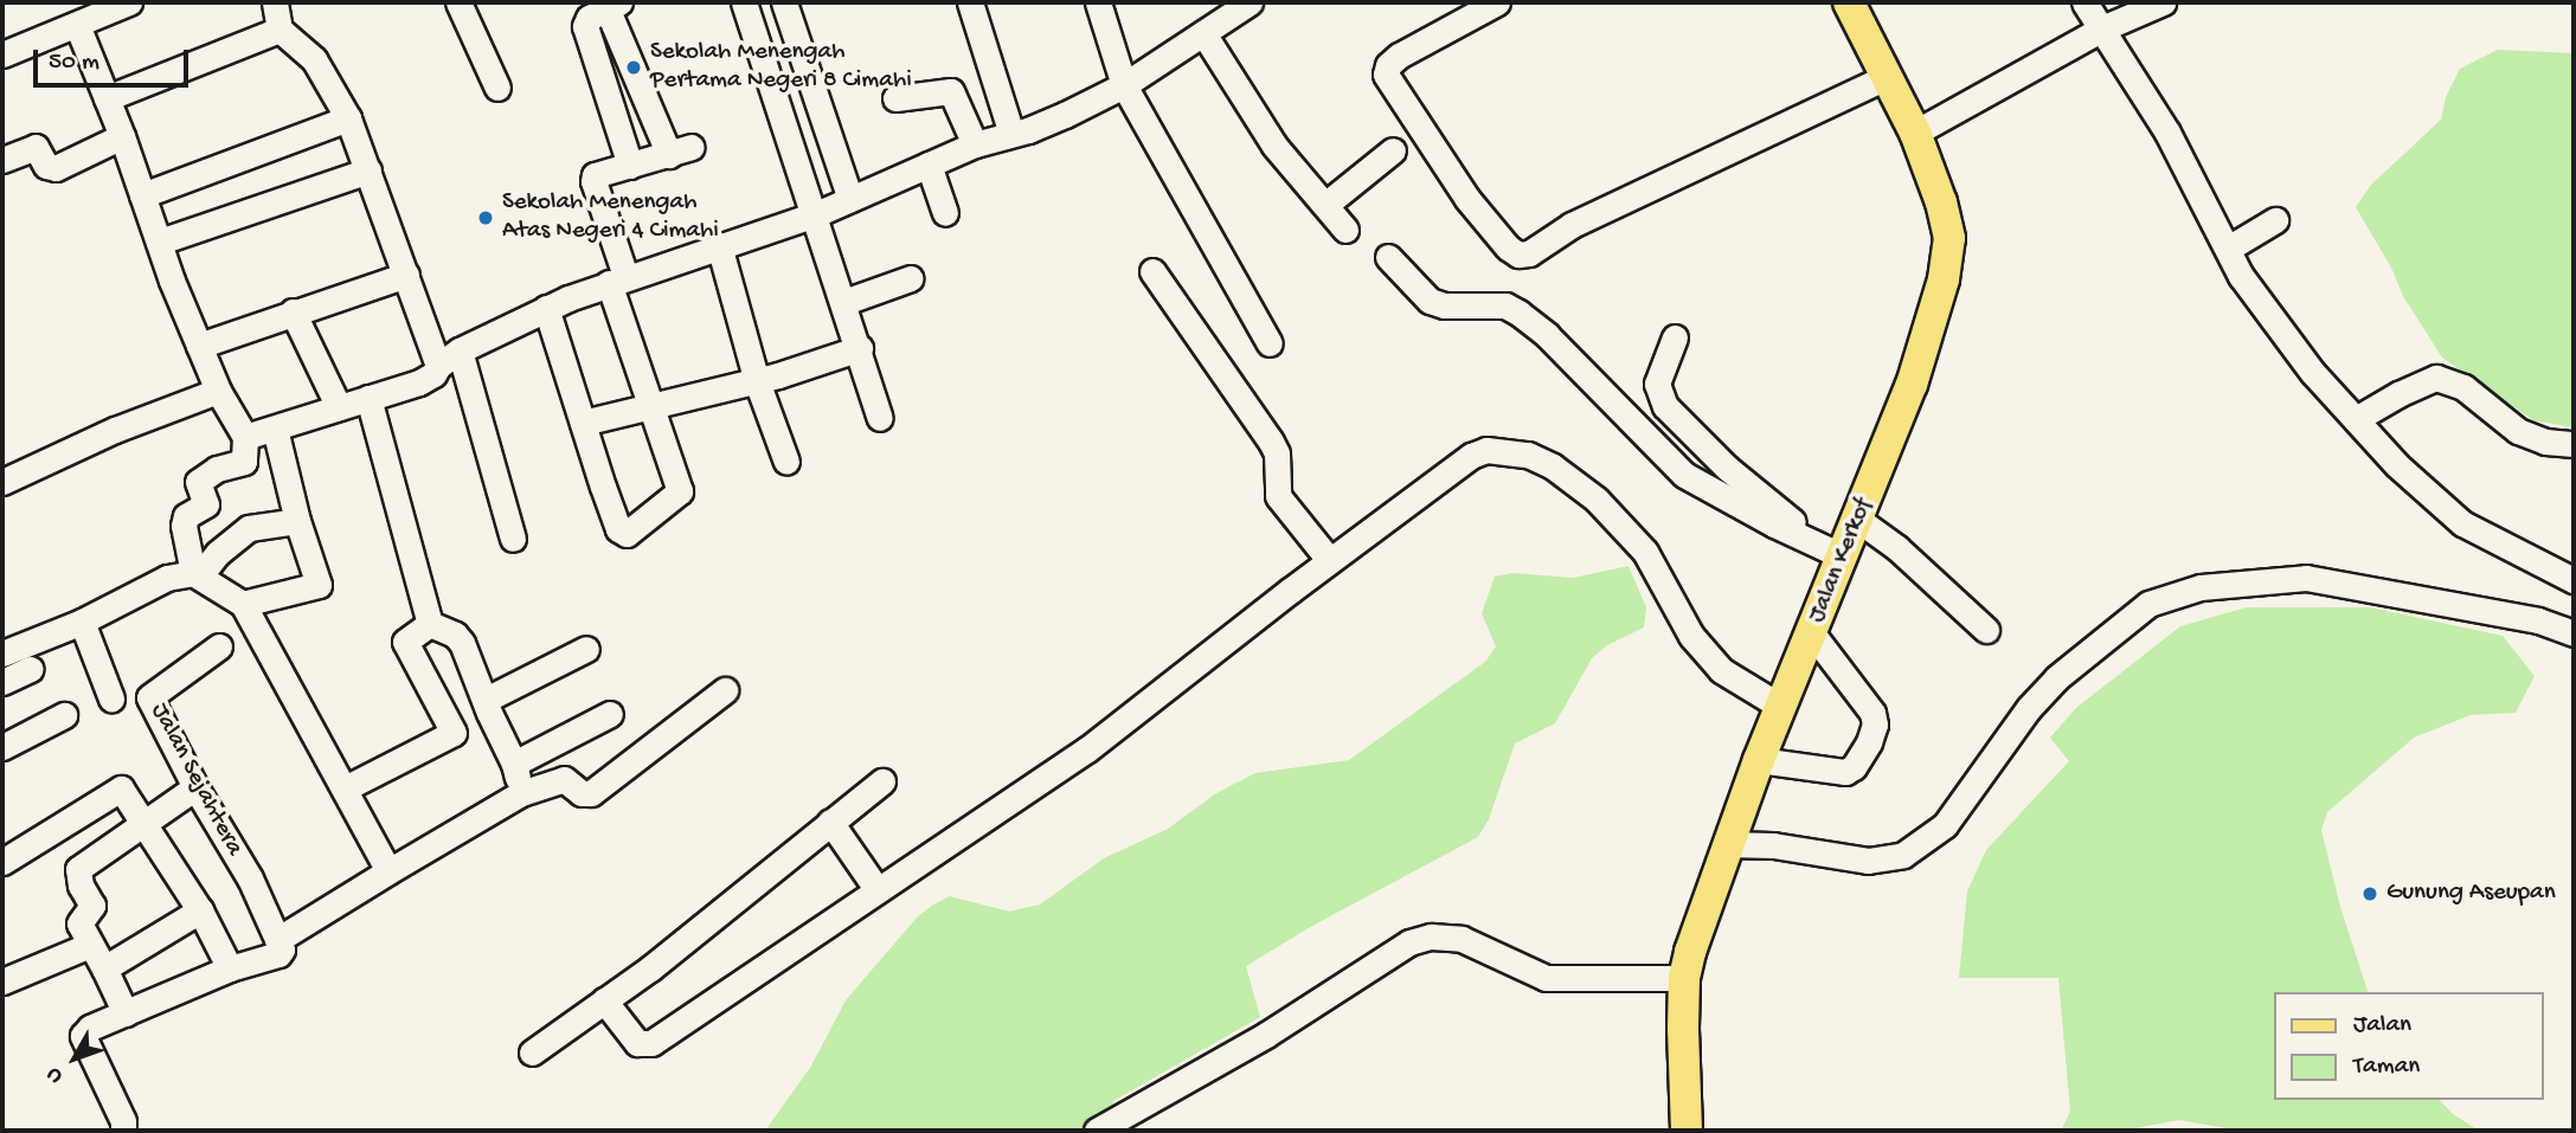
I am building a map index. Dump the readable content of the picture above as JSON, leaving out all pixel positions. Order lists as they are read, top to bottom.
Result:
{
  "streets": {
    "main road": ["Jalan Kerkof"],
    "street": ["Jalan Sejahtera"]
  },
  "places": ["Sekolah Menengah Pertama Negeri 8 Cimahi", "Sekolah Menengah Atas Negeri 4 Cimahi", "Gunung Aseupan"],
  "legend": ["Jalan", "Taman"],
  "scale_bar": "50 m",
  "north": "bottom left"
}
